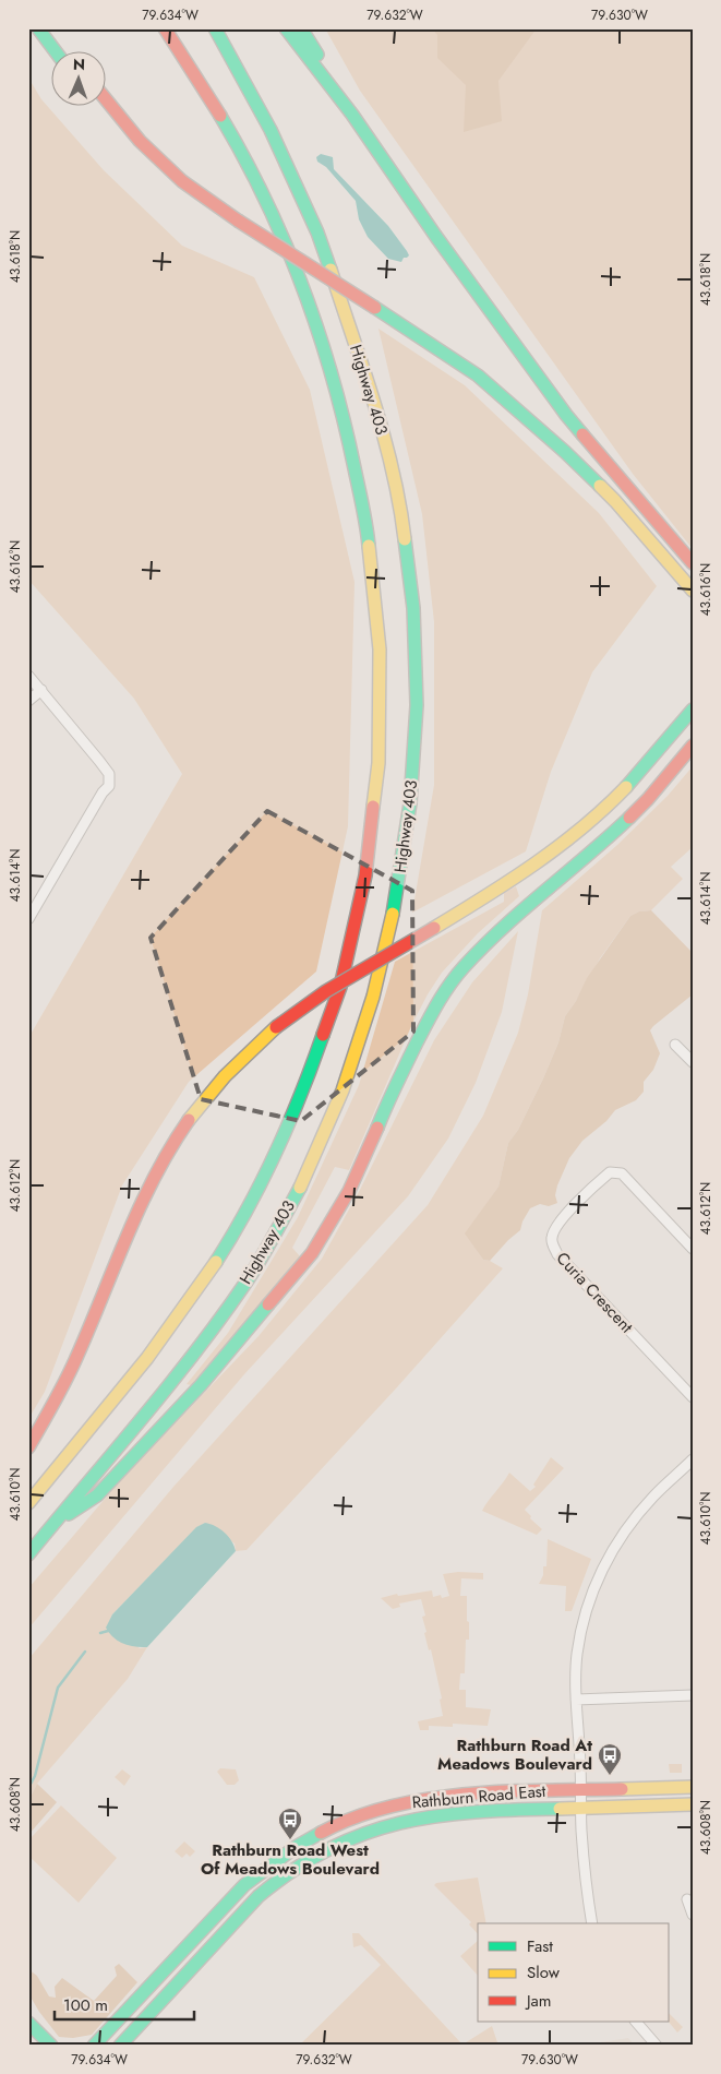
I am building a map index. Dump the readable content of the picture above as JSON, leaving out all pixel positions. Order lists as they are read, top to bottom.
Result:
{
  "streets": {
    "main road": ["Highway 403", "Rathburn Road East"],
    "street": ["Curia Crescent"]
  },
  "places": {
    "bus stop": ["Rathburn Road At Meadows Boulevard", "Rathburn Road West Of Meadows Boulevard"]
  },
  "legend": ["Fast", "Slow", "Jam"],
  "scale_bar": "100 m",
  "north": "top",
  "coordinates": [
    "79.634°W",
    "79.632°W",
    "79.630°W",
    "43.618°N",
    "43.616°N",
    "43.614°N",
    "43.612°N",
    "43.610°N",
    "43.608°N"
  ]
}
